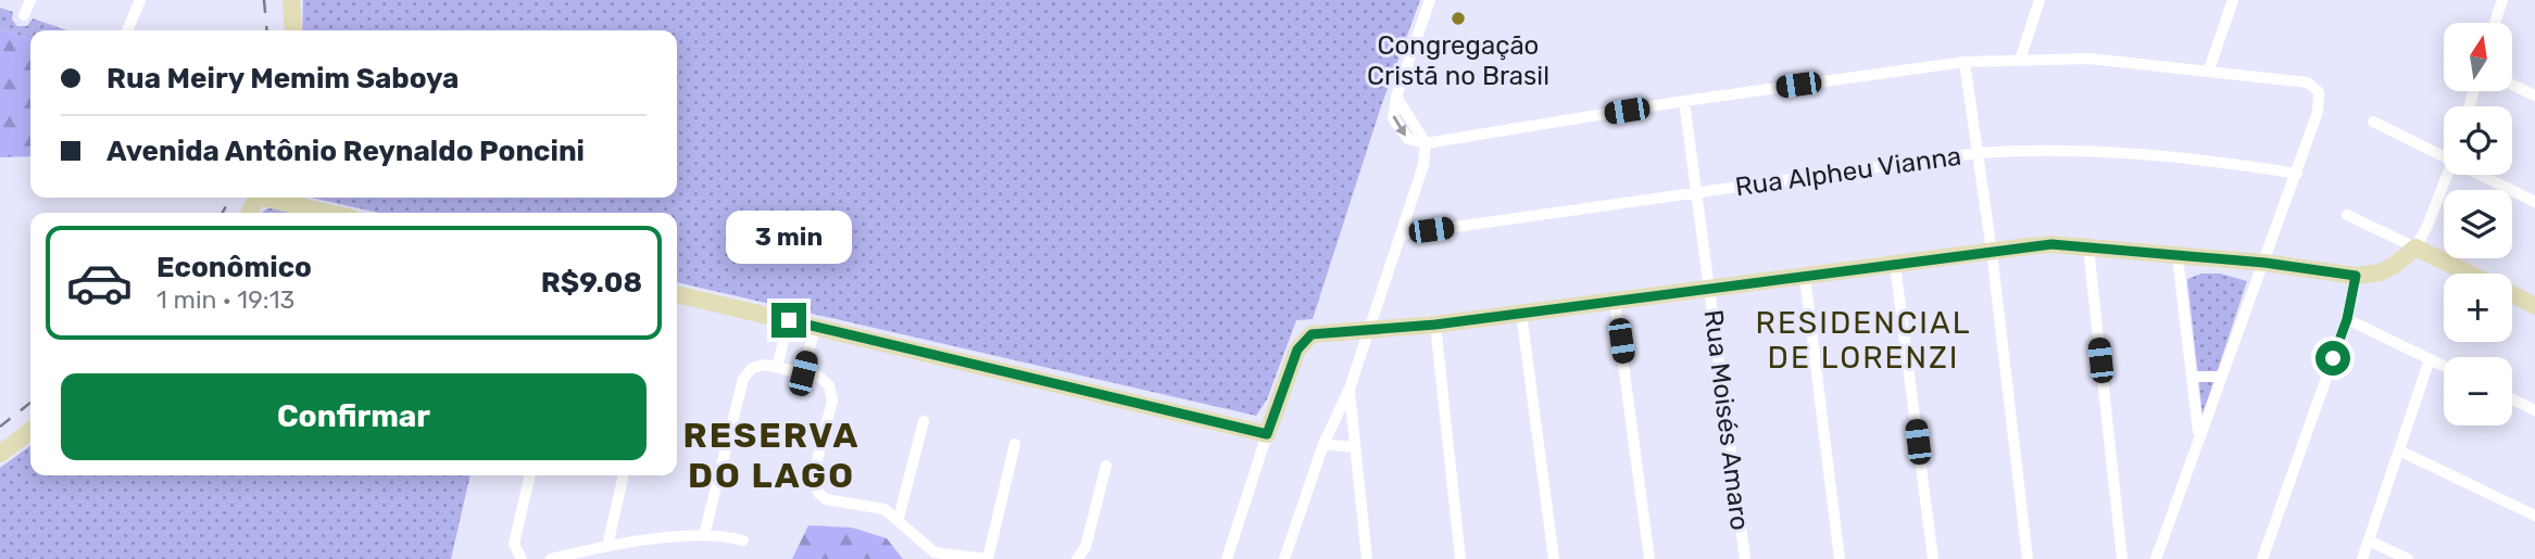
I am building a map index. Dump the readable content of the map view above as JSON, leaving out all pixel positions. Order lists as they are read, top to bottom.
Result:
{
  "streets": {
    "street": ["Rua Alpheu Vianna", "Rua Moisés Amaro"]
  },
  "crossings": [
    ["Rua Alpheu Vianna", "Rua Moisés Amaro"]
  ],
  "districts": ["RESIDENCIAL DE LORENZI", "RESERVA DO LAGO"],
  "places": ["Congregação Cristã no Brasil"],
  "north": "top",
  "page": {
    "map_buttons": ["+", "−"],
    "banner": ["Rua Meiry Memim Saboya", "Avenida Antônio Reynaldo Poncini"],
    "bubble": "3 min",
    "list": [
      {
        "name": "Econômico",
        "note": "1 min · 19:13",
        "value": "R$9.08"
      }
    ],
    "buttons": "Confirmar"
  }
}
